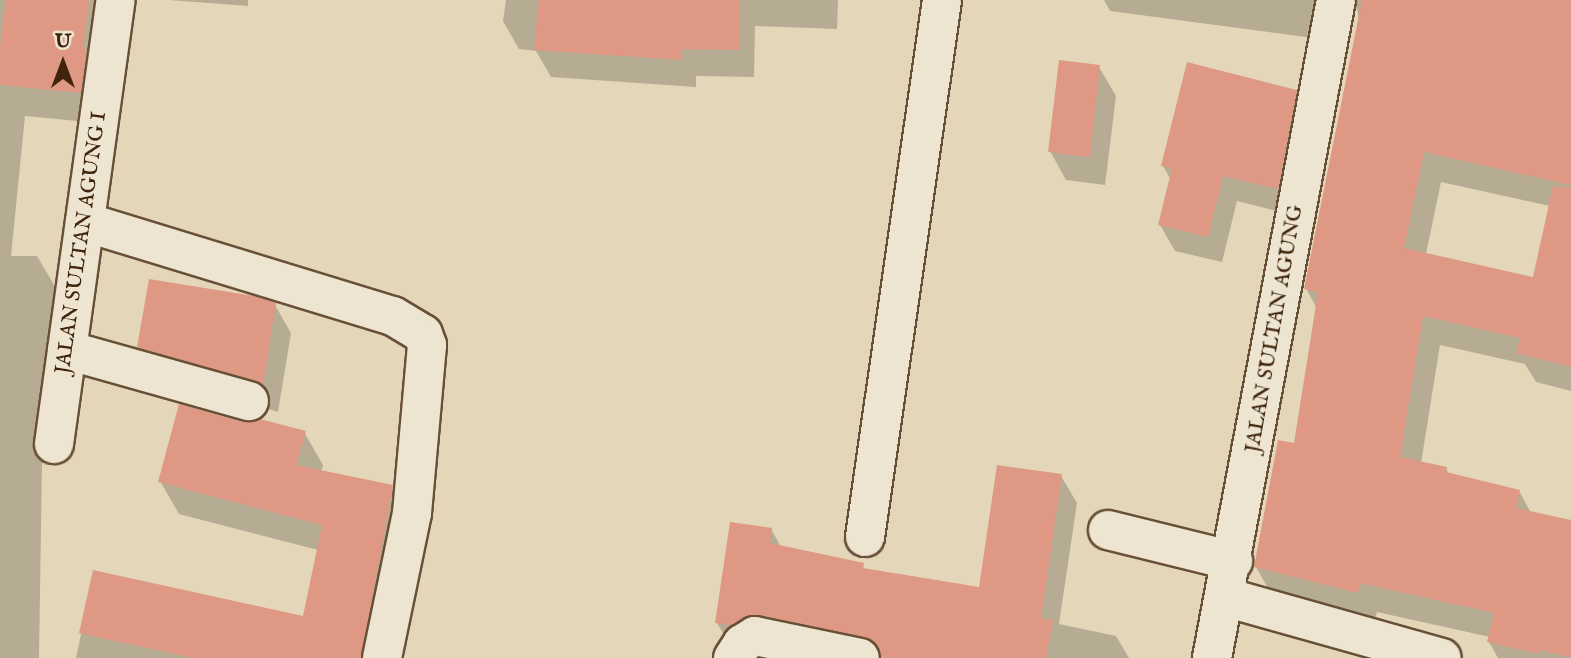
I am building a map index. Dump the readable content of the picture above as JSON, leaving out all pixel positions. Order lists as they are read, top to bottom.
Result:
{
  "streets": {
    "street": ["JALAN SULTAN AGUNG I", "JALAN SULTAN AGUNG"]
  },
  "north": "top"
}
